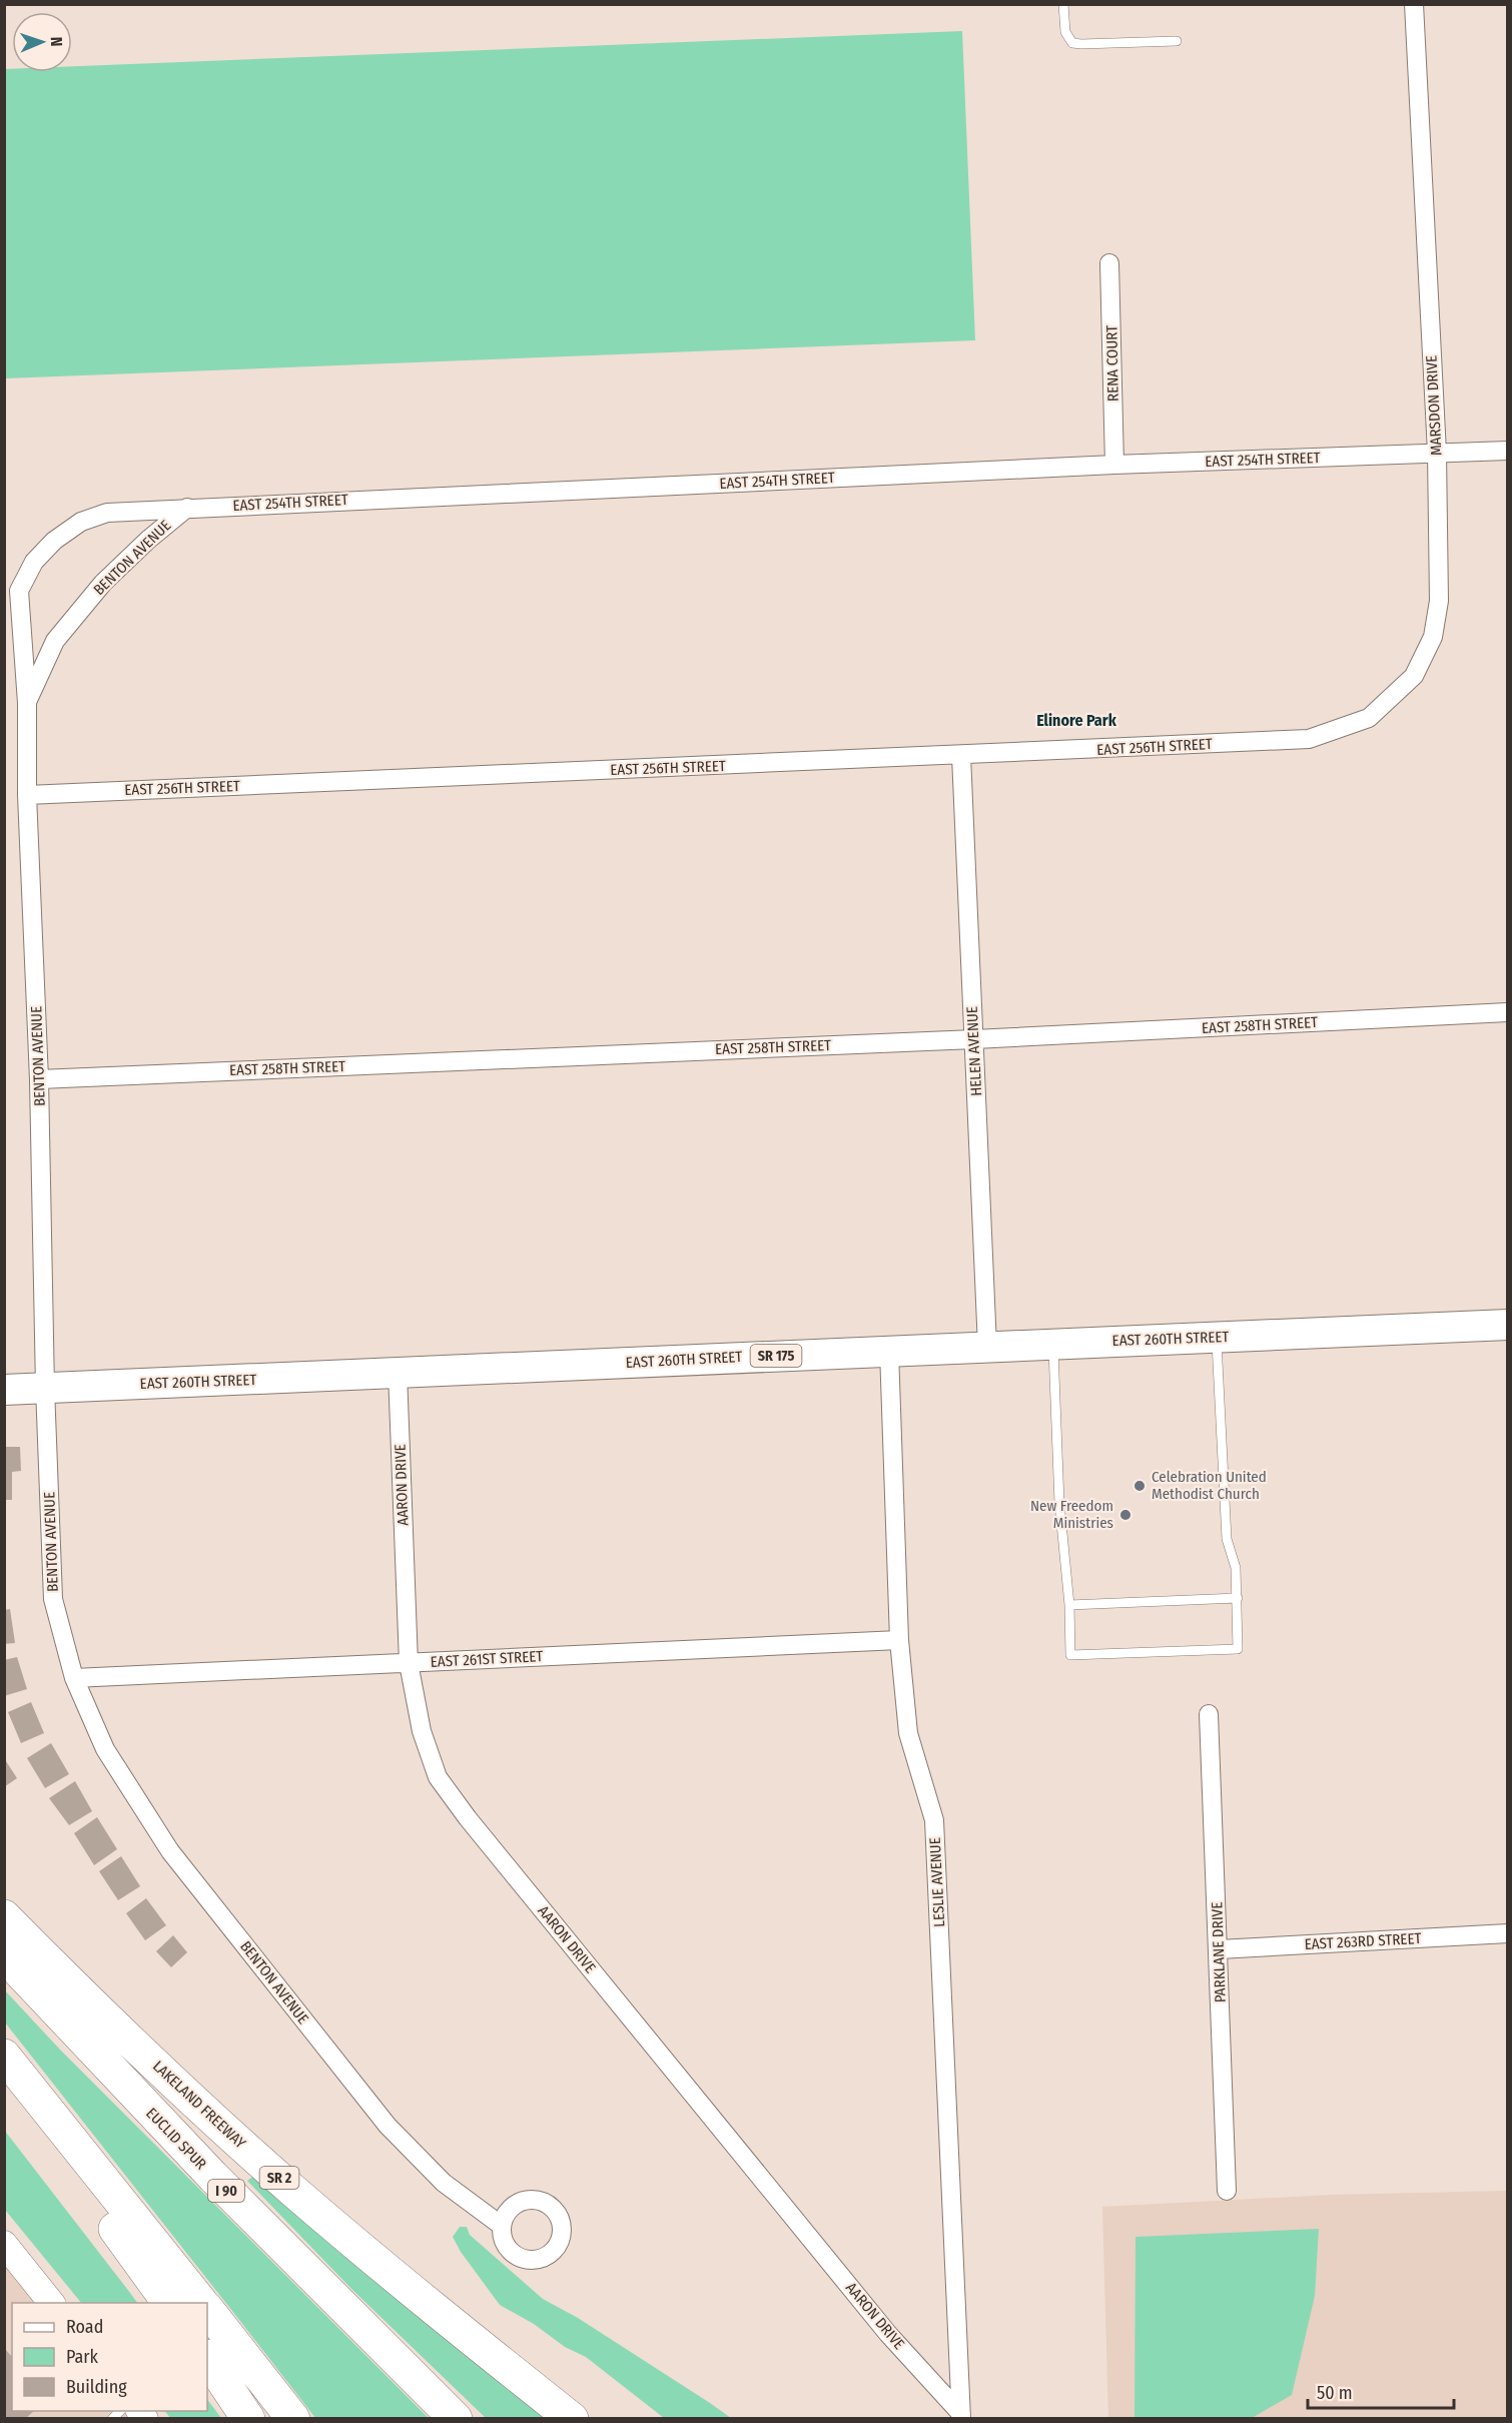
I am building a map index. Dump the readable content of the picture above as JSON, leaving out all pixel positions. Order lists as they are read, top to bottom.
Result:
{
  "streets": {
    "highway": [
      "LAKELAND FREEWAY",
      "EUCLID SPUR",
      "SR 2",
      "I 90"
    ],
    "main road": ["EAST 260TH STREET", "SR 175"],
    "street": [
      "RENA COURT",
      "MARSDON DRIVE",
      "EAST 254TH STREET",
      "BENTON AVENUE",
      "EAST 256TH STREET",
      "EAST 258TH STREET",
      "HELEN AVENUE",
      "AARON DRIVE",
      "EAST 261ST STREET",
      "LESLIE AVENUE",
      "EAST 263RD STREET",
      "PARKLANE DRIVE"
    ]
  },
  "crossings": [
    ["RENA COURT", "EAST 254TH STREET"],
    ["MARSDON DRIVE", "EAST 254TH STREET"],
    ["MARSDON DRIVE", "EAST 256TH STREET"],
    ["EAST 254TH STREET", "BENTON AVENUE"],
    ["BENTON AVENUE", "EAST 256TH STREET"],
    ["BENTON AVENUE", "EAST 258TH STREET"],
    ["BENTON AVENUE", "EAST 260TH STREET"],
    ["BENTON AVENUE", "EAST 261ST STREET"],
    ["EAST 256TH STREET", "HELEN AVENUE"],
    ["EAST 258TH STREET", "HELEN AVENUE"],
    ["HELEN AVENUE", "EAST 260TH STREET"],
    ["EAST 260TH STREET", "AARON DRIVE"],
    ["EAST 260TH STREET", "LESLIE AVENUE"],
    ["AARON DRIVE", "EAST 261ST STREET"],
    ["AARON DRIVE", "LESLIE AVENUE"],
    ["EAST 261ST STREET", "LESLIE AVENUE"],
    ["EAST 263RD STREET", "PARKLANE DRIVE"]
  ],
  "districts": ["Elinore Park"],
  "places": ["Celebration United Methodist Church", "New Freedom Ministries"],
  "legend": ["Road", "Park", "Building"],
  "scale_bar": "50 m",
  "north": "right"
}
